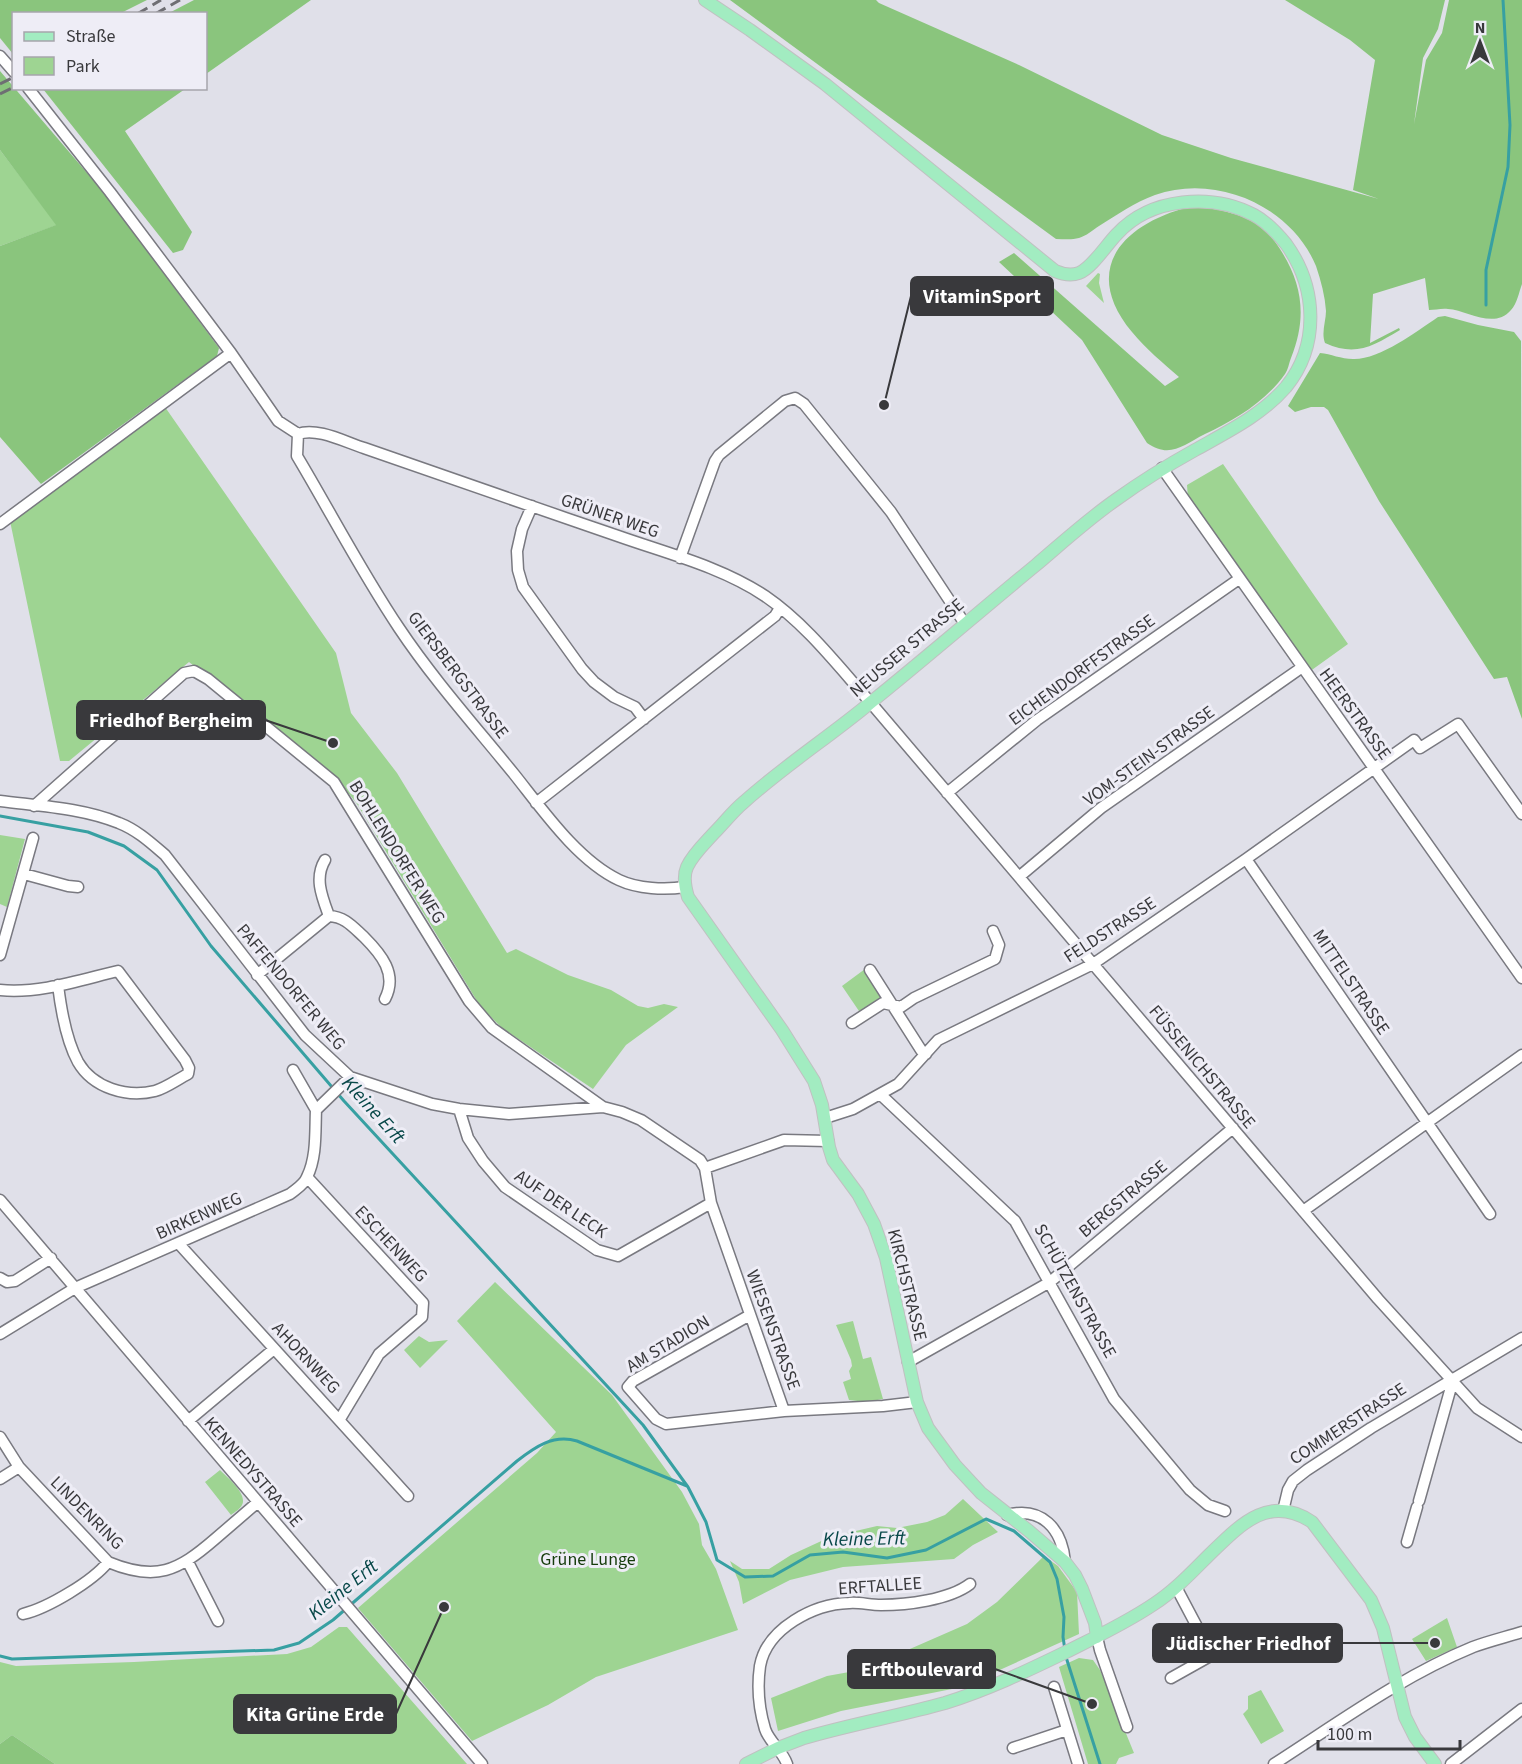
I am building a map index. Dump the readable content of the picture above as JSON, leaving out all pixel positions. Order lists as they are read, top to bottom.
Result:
{
  "streets": {
    "main road": ["NEUSSER STRASSE", "KIRCHSTRASSE"],
    "street": [
      "GRÜNER WEG",
      "EICHENDORFFSTRASSE",
      "GIERSBERGSTRASSE",
      "HEERSTRASSE",
      "VOM-STEIN-STRASSE",
      "BOHLENDORFER WEG",
      "FELDSTRASSE",
      "MITTELSTRASSE",
      "PAFFENDORFER WEG",
      "FÜSSENICHSTRASSE",
      "BERGSTRASSE",
      "AUF DER LECK",
      "BIRKENWEG",
      "ESCHENWEG",
      "SCHÜTZENSTRASSE",
      "WIESENSTRASSE",
      "AM STADION",
      "AHORNWEG",
      "COMMERSTRASSE",
      "KENNEDYSTRASSE",
      "LINDENRING",
      "ERFTALLEE"
    ]
  },
  "crossings": [
    ["GRÜNER WEG", "NEUSSER STRASSE"],
    ["GRÜNER WEG", "GIERSBERGSTRASSE"],
    ["GRÜNER WEG", "FÜSSENICHSTRASSE"],
    ["NEUSSER STRASSE", "GIERSBERGSTRASSE"],
    ["NEUSSER STRASSE", "HEERSTRASSE"],
    ["NEUSSER STRASSE", "FÜSSENICHSTRASSE"],
    ["NEUSSER STRASSE", "KIRCHSTRASSE"],
    ["EICHENDORFFSTRASSE", "HEERSTRASSE"],
    ["EICHENDORFFSTRASSE", "FÜSSENICHSTRASSE"],
    ["GIERSBERGSTRASSE", "KIRCHSTRASSE"],
    ["HEERSTRASSE", "VOM-STEIN-STRASSE"],
    ["HEERSTRASSE", "FELDSTRASSE"],
    ["VOM-STEIN-STRASSE", "FÜSSENICHSTRASSE"],
    ["BOHLENDORFER WEG", "PAFFENDORFER WEG"],
    ["FELDSTRASSE", "MITTELSTRASSE"],
    ["FELDSTRASSE", "FÜSSENICHSTRASSE"],
    ["FELDSTRASSE", "KIRCHSTRASSE"],
    ["FELDSTRASSE", "SCHÜTZENSTRASSE"],
    ["PAFFENDORFER WEG", "AUF DER LECK"],
    ["PAFFENDORFER WEG", "WIESENSTRASSE"],
    ["FÜSSENICHSTRASSE", "BERGSTRASSE"],
    ["FÜSSENICHSTRASSE", "COMMERSTRASSE"],
    ["BERGSTRASSE", "KIRCHSTRASSE"],
    ["BERGSTRASSE", "SCHÜTZENSTRASSE"],
    ["AUF DER LECK", "WIESENSTRASSE"],
    ["BIRKENWEG", "ESCHENWEG"],
    ["BIRKENWEG", "AHORNWEG"],
    ["BIRKENWEG", "KENNEDYSTRASSE"],
    ["ESCHENWEG", "AHORNWEG"],
    ["KIRCHSTRASSE", "WIESENSTRASSE"],
    ["WIESENSTRASSE", "AM STADION"],
    ["KENNEDYSTRASSE", "LINDENRING"]
  ],
  "water": ["Kleine Erft"],
  "parks": ["Grüne Lunge"],
  "places": [
    "VitaminSport",
    "Friedhof Bergheim",
    "Kita Grüne Erde",
    "Jüdischer Friedhof",
    "Erftboulevard"
  ],
  "legend": ["Straße", "Park"],
  "scale_bar": "100 m",
  "north": "top"
}
